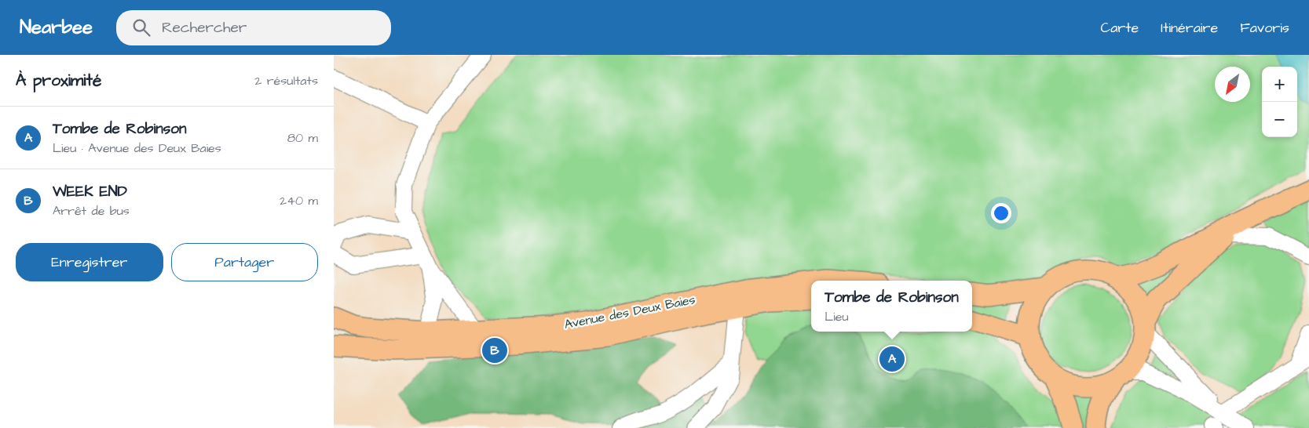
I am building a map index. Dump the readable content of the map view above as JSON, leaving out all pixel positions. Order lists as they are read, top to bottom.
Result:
{
  "streets": {
    "main road": ["Avenue des Deux Baies"]
  },
  "north": "bottom left",
  "page": {
    "header": "Nearbee",
    "search": "Rechercher",
    "nav": ["Carte", "Itinéraire", "Favoris"],
    "heading": ["À proximité", "2 résultats"],
    "map_buttons": ["+", "−"],
    "list": [
      {
        "mark": "A",
        "name": "Tombe de Robinson",
        "note": "Lieu · Avenue des Deux Baies",
        "value": "80 m"
      },
      {
        "mark": "B",
        "name": "WEEK END",
        "note": "Arrêt de bus",
        "value": "240 m"
      }
    ],
    "buttons": ["Enregistrer", "Partager"],
    "popup": ["Tombe de Robinson", "Lieu"],
    "pins": ["B", "A"]
  }
}
